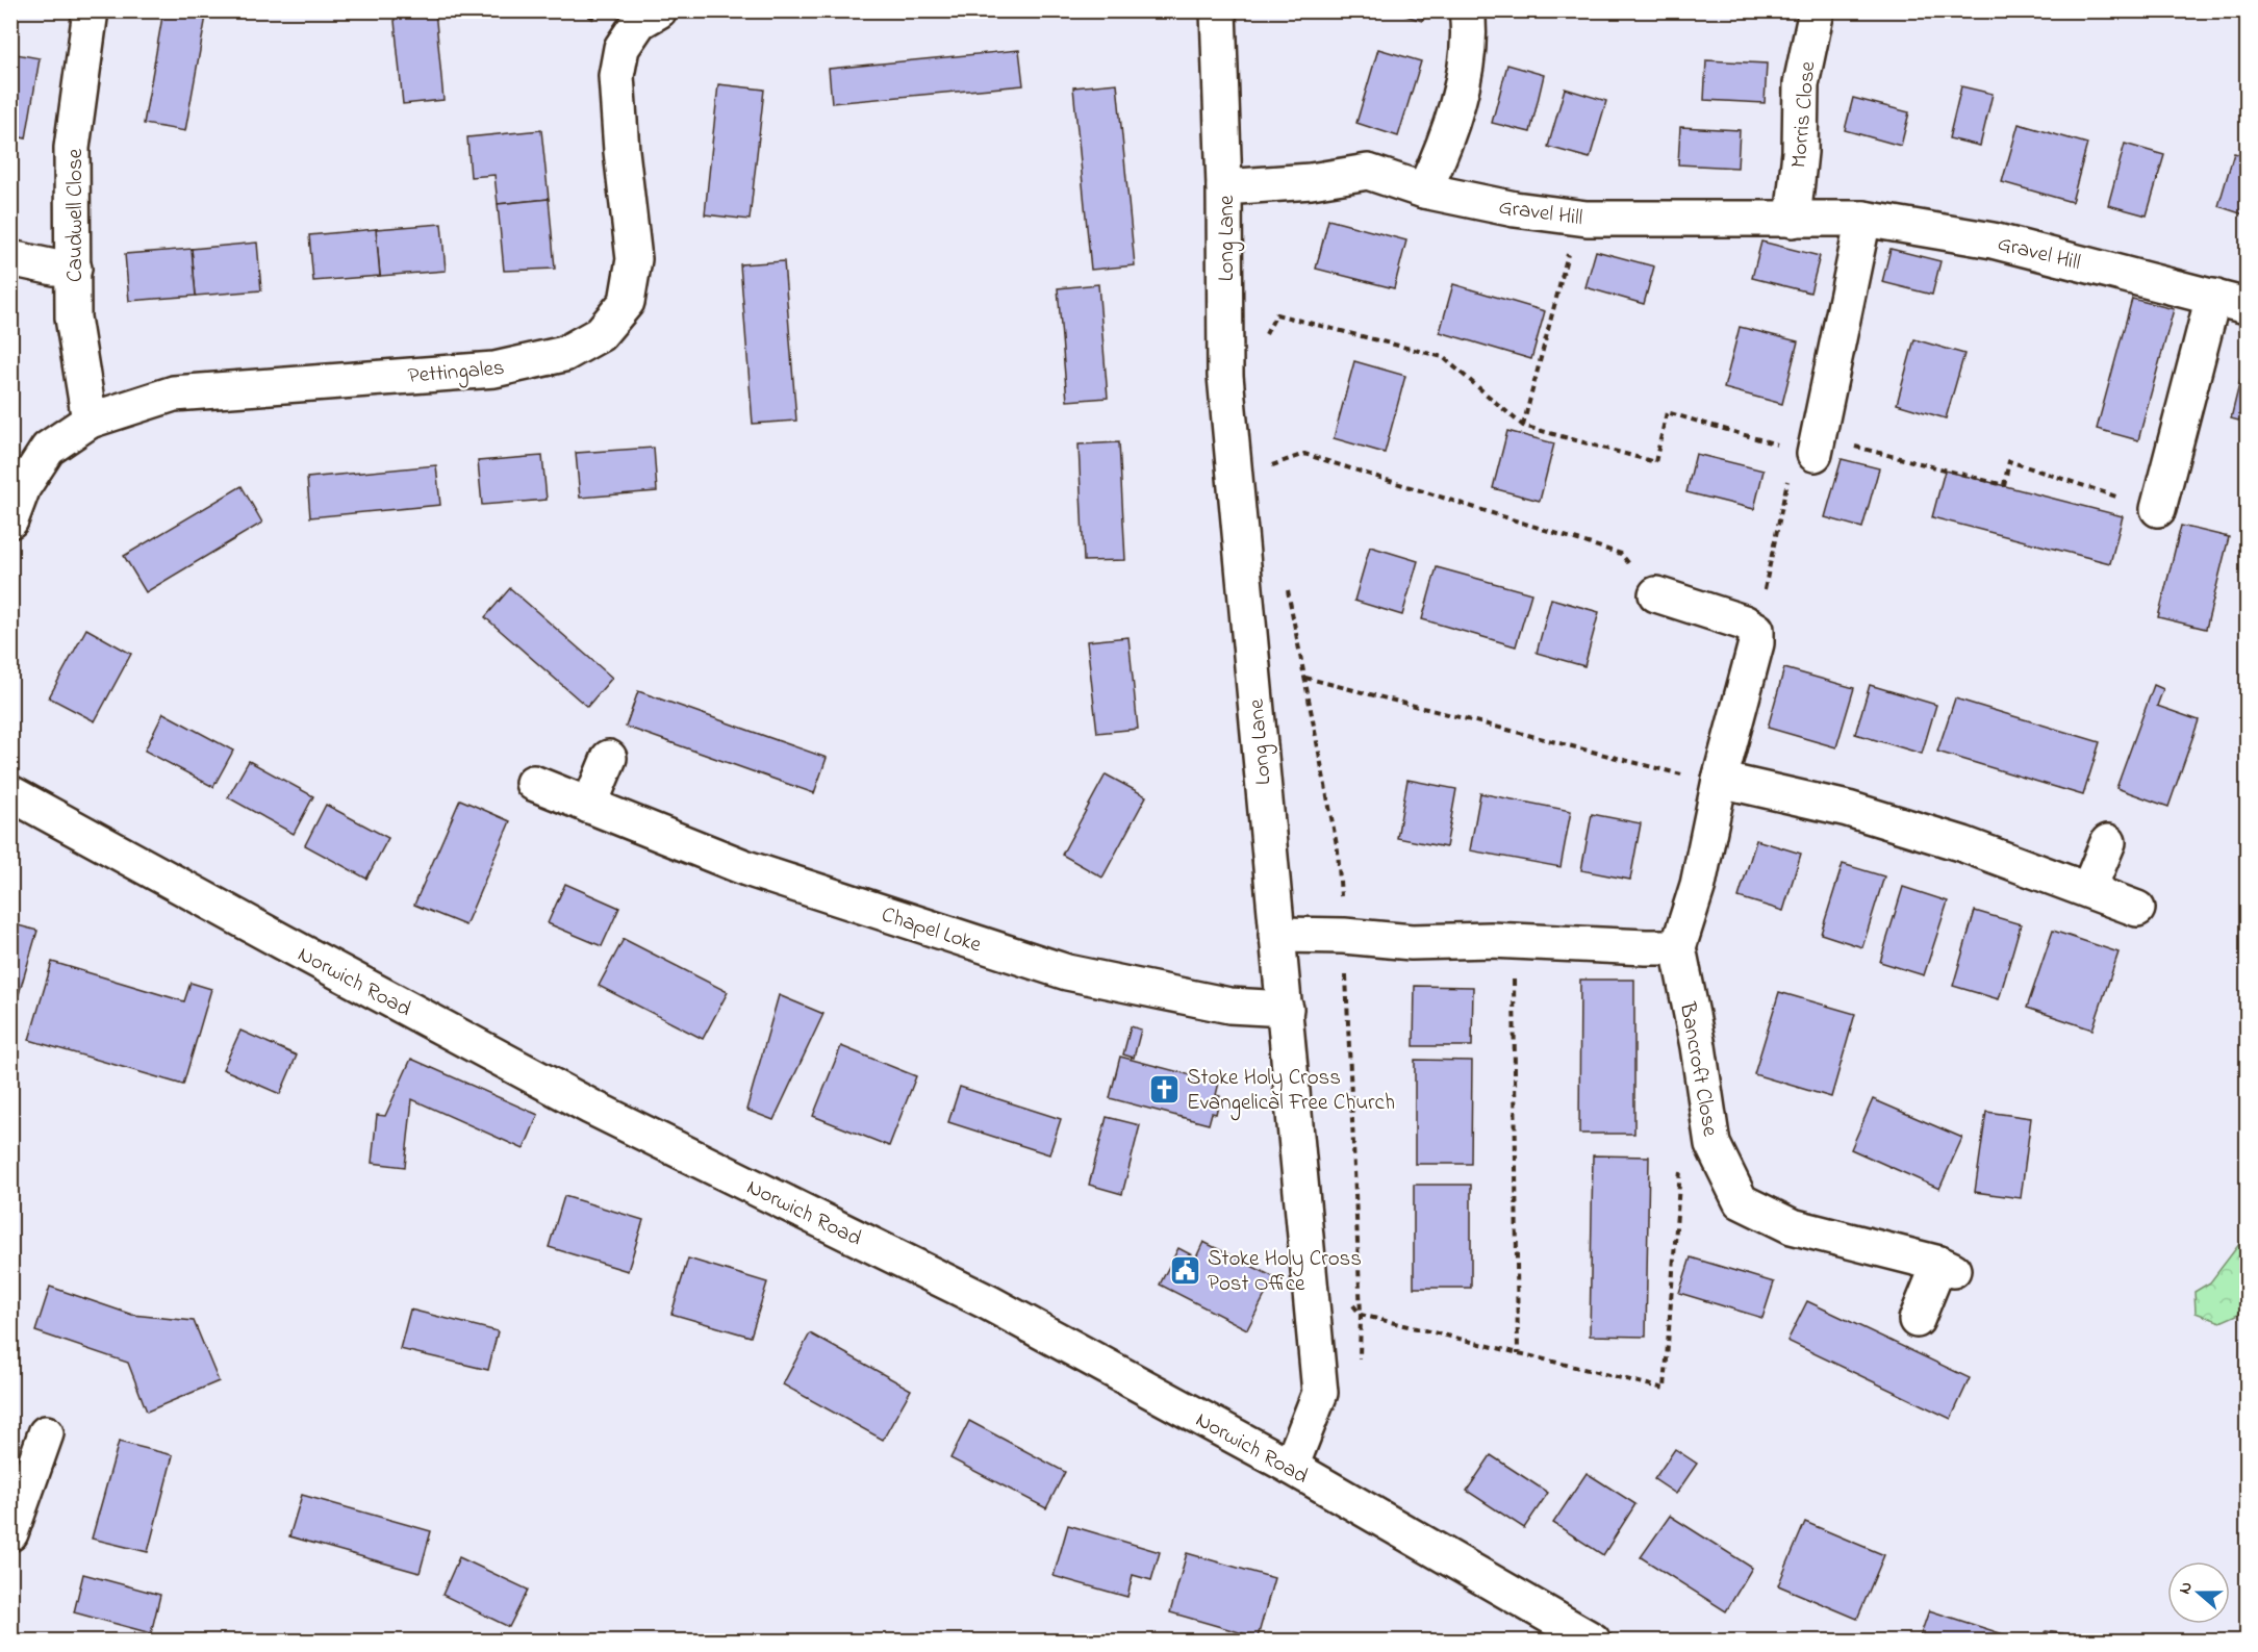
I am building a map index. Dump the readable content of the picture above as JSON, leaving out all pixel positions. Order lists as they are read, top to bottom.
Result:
{
  "streets": {
    "street": [
      "Morris Close",
      "Gravel Hill",
      "Caudwell Close",
      "Long Lane",
      "Pettingales",
      "Chapel Loke",
      "Norwich Road",
      "Bancroft Close"
    ]
  },
  "crossings": [
    ["Morris Close", "Gravel Hill"],
    ["Gravel Hill", "Long Lane"],
    ["Caudwell Close", "Pettingales"],
    ["Long Lane", "Chapel Loke"],
    ["Long Lane", "Norwich Road"]
  ],
  "places": {
    "church": ["Stoke Holy Cross Evangelical Free Church"],
    "public building": ["Stoke Holy Cross Post Office"]
  },
  "north": "left"
}
